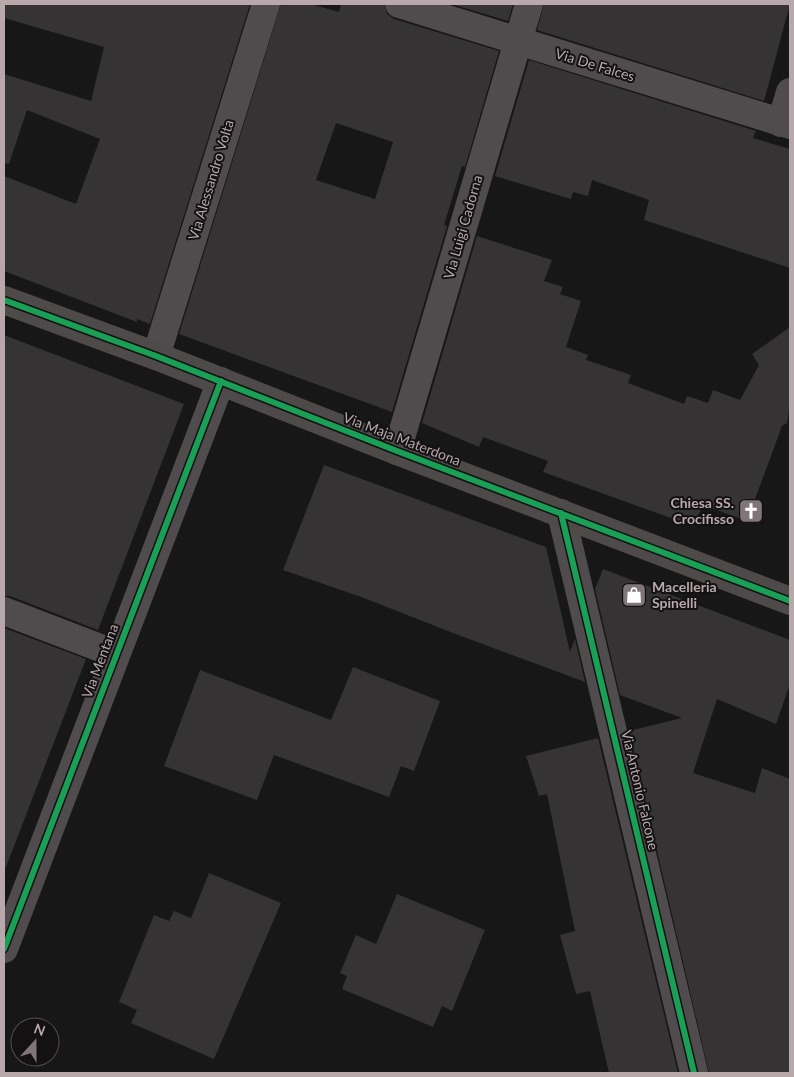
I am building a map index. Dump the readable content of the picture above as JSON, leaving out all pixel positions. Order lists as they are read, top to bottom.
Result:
{
  "streets": {
    "main road": ["Via Maja Materdona"],
    "street": [
      "Via De Falces",
      "Via Alessandro Volta",
      "Via Luigi Cadorna",
      "Via Mentana",
      "Via Antonio Falcone"
    ]
  },
  "crossings": [
    ["Via De Falces", "Via Luigi Cadorna"],
    ["Via Alessandro Volta", "Via Maja Materdona"],
    ["Via Luigi Cadorna", "Via Maja Materdona"],
    ["Via Maja Materdona", "Via Mentana"],
    ["Via Maja Materdona", "Via Antonio Falcone"]
  ],
  "places": {
    "church": ["Chiesa SS. Crocifisso"],
    "shop": ["Macelleria Spinelli"]
  },
  "north": "top"
}
